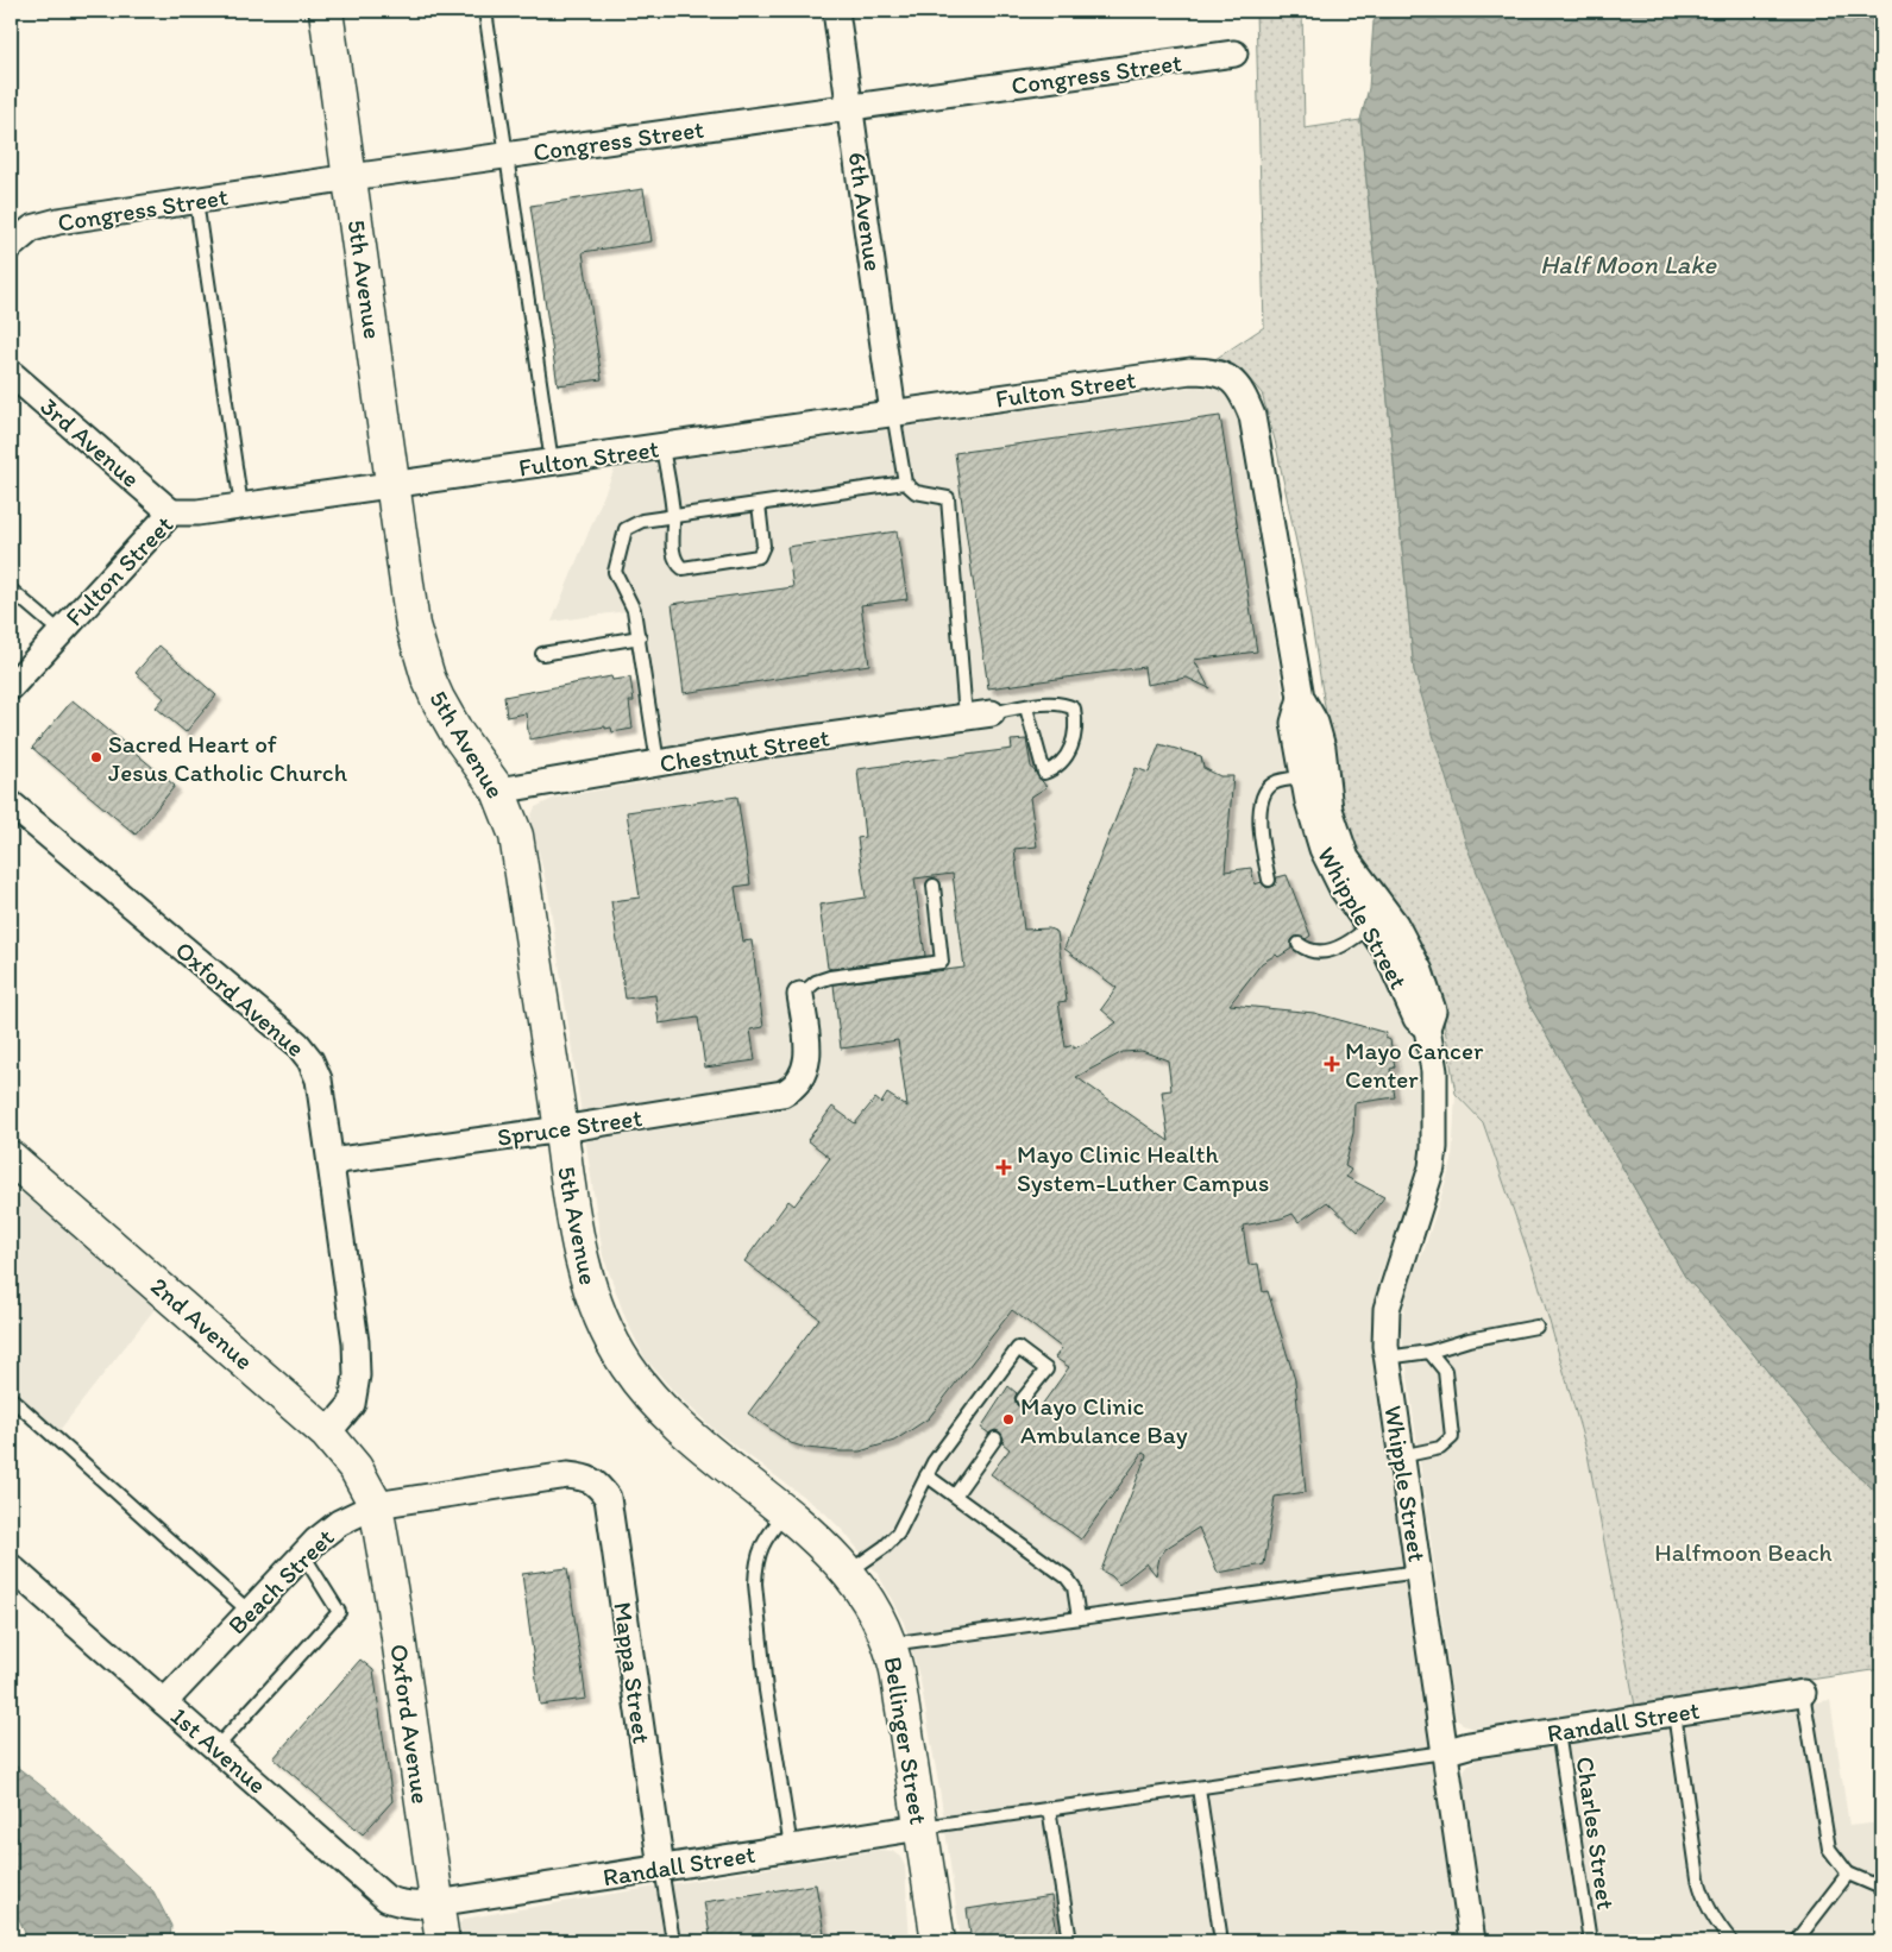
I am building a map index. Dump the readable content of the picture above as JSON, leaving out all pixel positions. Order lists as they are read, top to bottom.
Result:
{
  "streets": {
    "main road": [
      "5th Avenue",
      "Oxford Avenue",
      "2nd Avenue",
      "Bellinger Street"
    ],
    "street": [
      "Congress Street",
      "6th Avenue",
      "Fulton Street",
      "3rd Avenue",
      "Chestnut Street",
      "Whipple Street",
      "Spruce Street",
      "Beach Street",
      "Mappa Street",
      "Randall Street",
      "1st Avenue"
    ],
    "lane": ["Charles Street"]
  },
  "crossings": [
    ["Congress Street", "6th Avenue"],
    ["Congress Street", "5th Avenue"],
    ["6th Avenue", "Fulton Street"],
    ["5th Avenue", "Fulton Street"],
    ["5th Avenue", "Chestnut Street"],
    ["5th Avenue", "Spruce Street"],
    ["5th Avenue", "Bellinger Street"],
    ["Fulton Street", "3rd Avenue"],
    ["Fulton Street", "Whipple Street"],
    ["Whipple Street", "Randall Street"],
    ["Oxford Avenue", "Spruce Street"],
    ["Oxford Avenue", "2nd Avenue"],
    ["Oxford Avenue", "Beach Street"],
    ["Oxford Avenue", "Randall Street"],
    ["Oxford Avenue", "1st Avenue"],
    ["2nd Avenue", "Beach Street"],
    ["Beach Street", "Mappa Street"],
    ["Beach Street", "1st Avenue"],
    ["Mappa Street", "Randall Street"],
    ["Randall Street", "Bellinger Street"],
    ["Randall Street", "1st Avenue"],
    ["Randall Street", "Charles Street"]
  ],
  "water": ["Half Moon Lake"],
  "parks": ["Halfmoon Beach"],
  "places": {
    "other": ["Sacred Heart of Jesus Catholic Church", "Mayo Clinic Ambulance Bay"],
    "health": ["Mayo Cancer Center", "Mayo Clinic Health System-Luther Campus"]
  }
}
